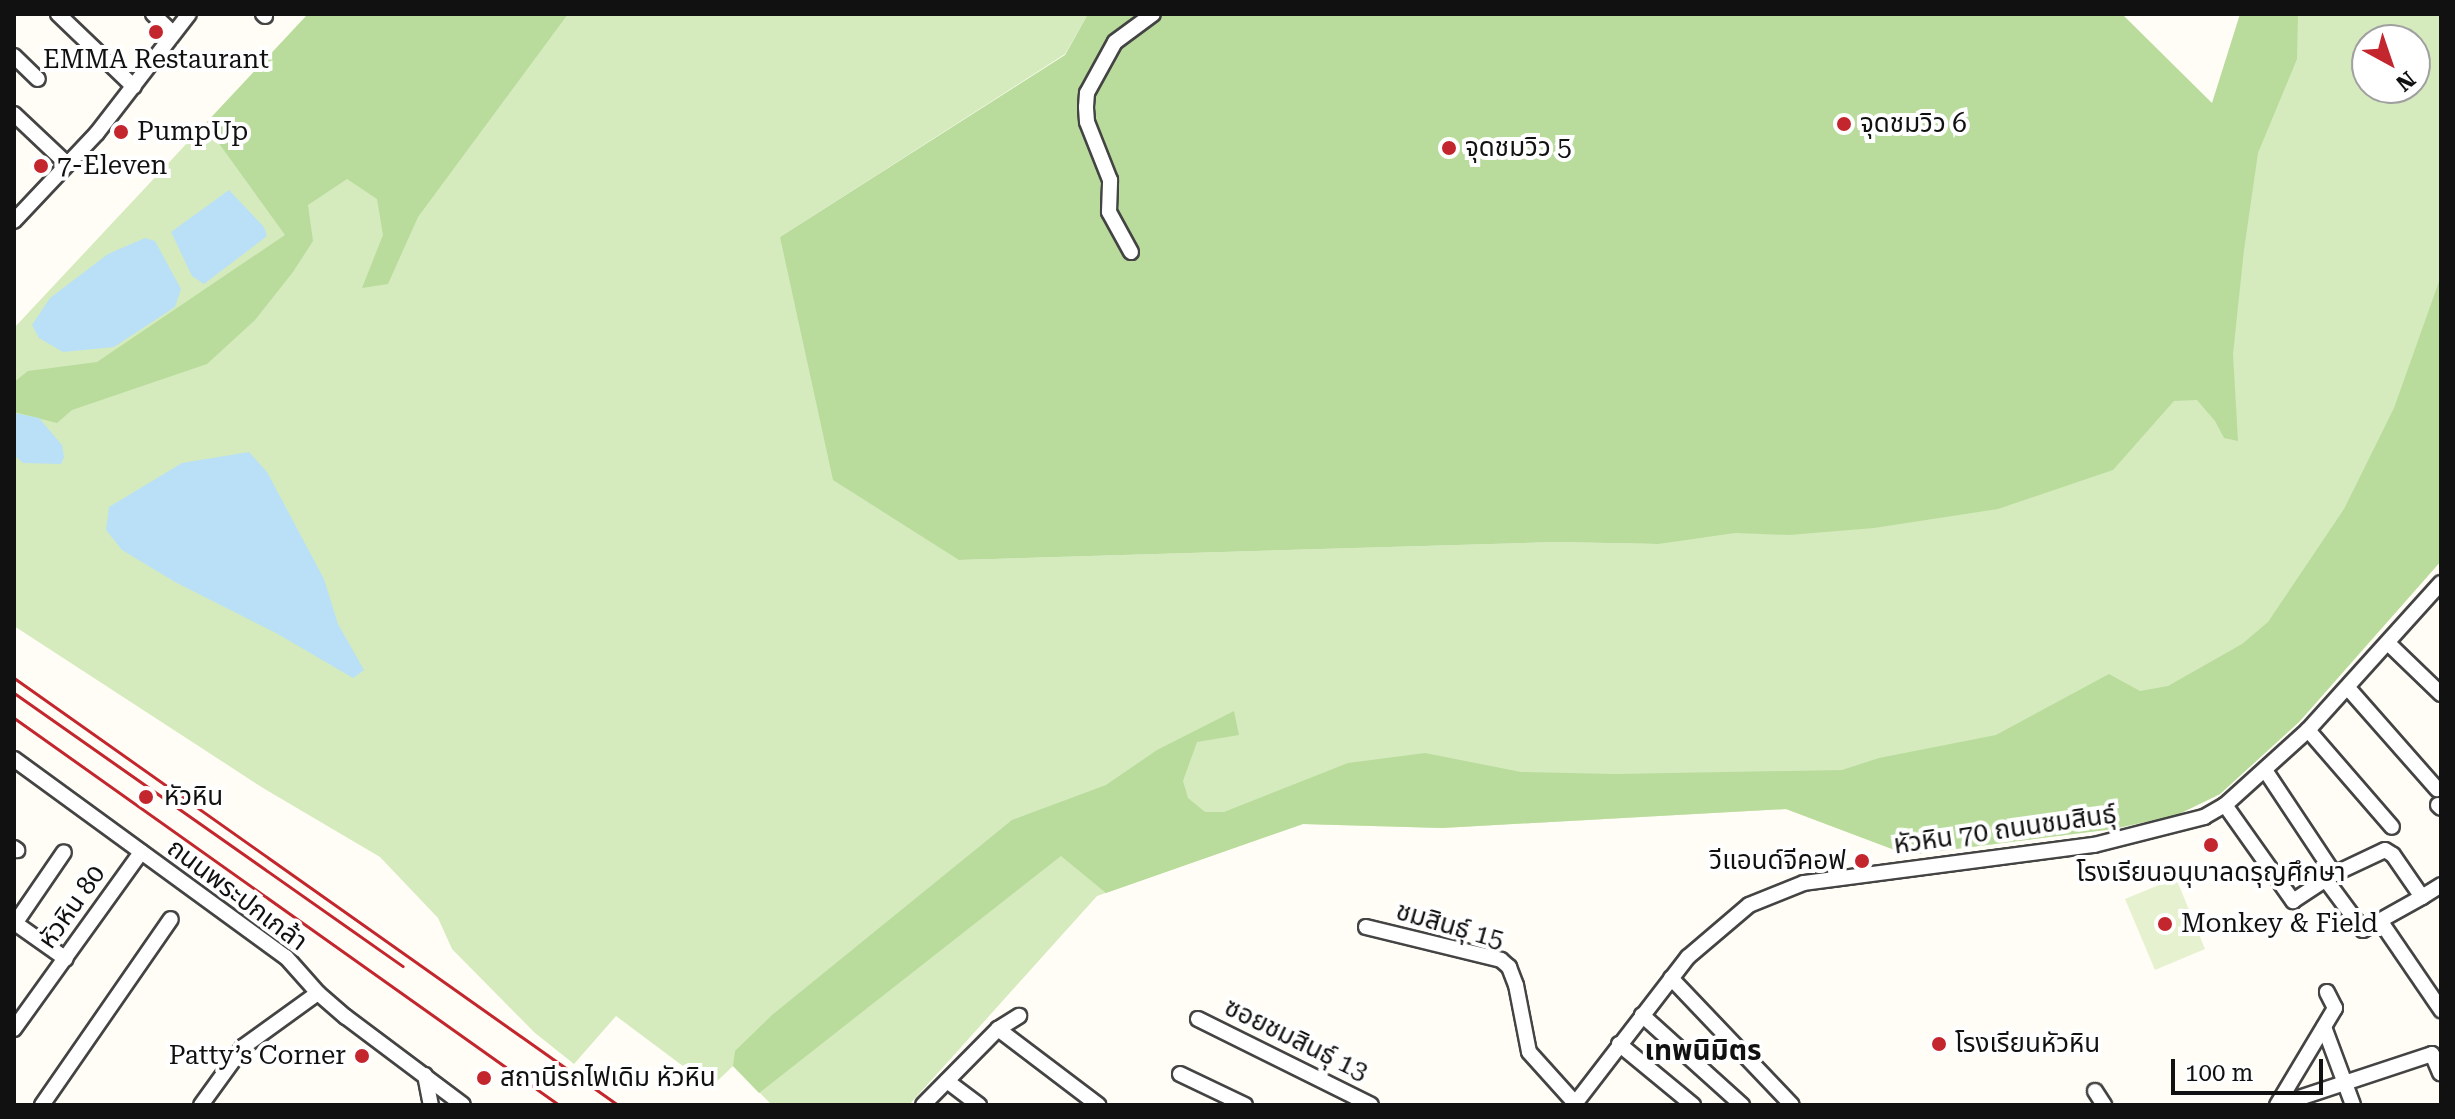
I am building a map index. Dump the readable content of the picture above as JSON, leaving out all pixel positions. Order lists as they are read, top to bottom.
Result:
{
  "streets": {
    "street": [
      "หัวหิน 70 ถนนชมสินธุ์",
      "ถนนพระปกเกล้า",
      "หัวหิน 80",
      "ชมสินธุ์ 15",
      "ซอยชมสินธุ์ 13"
    ]
  },
  "crossings": [
    ["หัวหิน 70 ถนนชมสินธุ์", "ชมสินธุ์ 15"],
    ["ถนนพระปกเกล้า", "หัวหิน 80"]
  ],
  "districts": ["เทพนิมิตร"],
  "places": [
    "EMMA Restaurant",
    "จุดชมวิว 6",
    "PumpUp",
    "จุดชมวิว 5",
    "7-Eleven",
    "หัวหิน",
    "โรงเรียนอนุบาลดรุญศึกษา",
    "วีแอนด์จีคอฟ",
    "Monkey & Field",
    "โรงเรียนหัวหิน",
    "Patty’s Corner",
    "สถานีรถไฟเดิม หัวหิน"
  ],
  "scale_bar": "100 m",
  "north": "bottom right"
}
